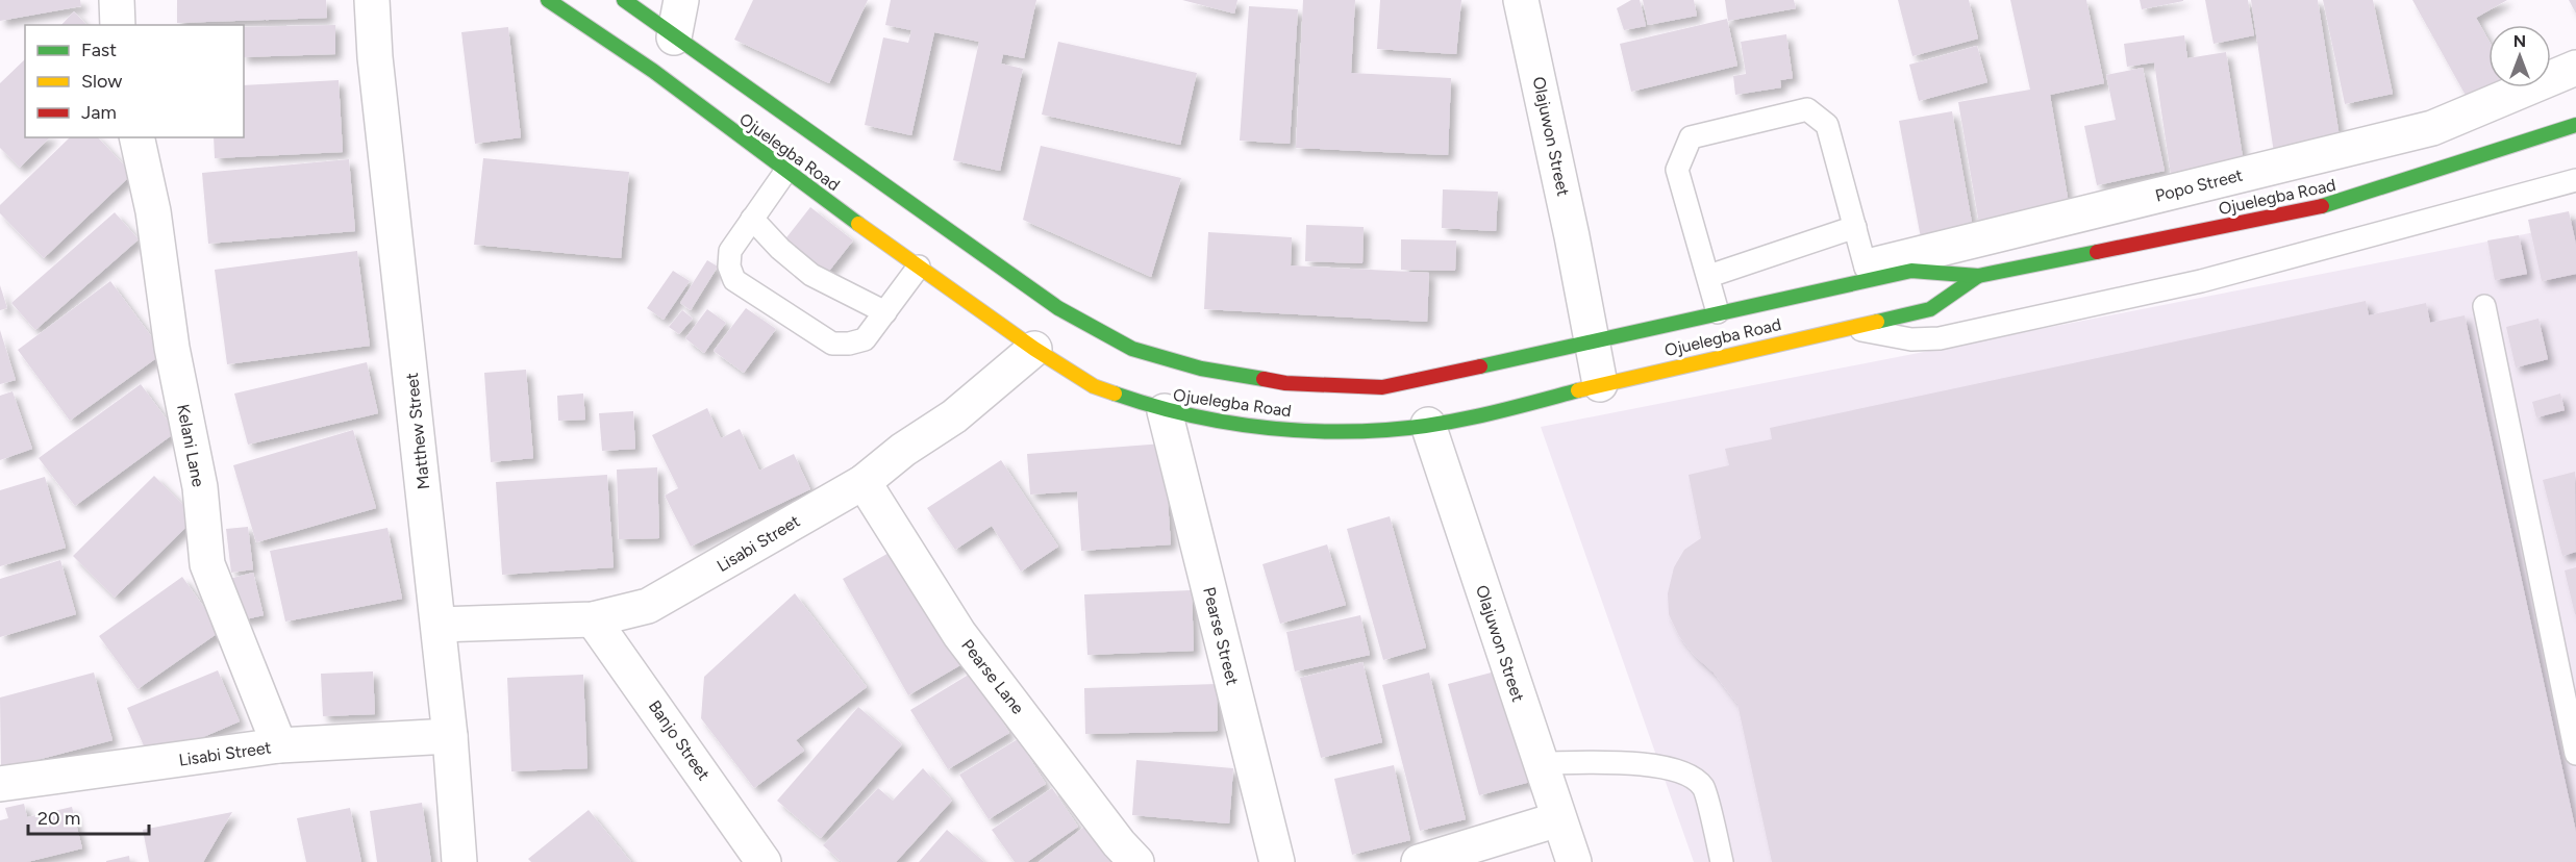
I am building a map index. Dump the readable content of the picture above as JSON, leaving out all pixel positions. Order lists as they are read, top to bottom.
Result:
{
  "streets": {
    "main road": ["Ojuelegba Road"],
    "street": [
      "Olajuwon Street",
      "Popo Street",
      "Matthew Street",
      "Kelani Lane",
      "Lisabi Street",
      "Pearse Street",
      "Pearse Lane",
      "Banjo Street"
    ]
  },
  "crossings": [
    ["Olajuwon Street", "Ojuelegba Road"],
    ["Ojuelegba Road", "Popo Street"],
    ["Ojuelegba Road", "Lisabi Street"],
    ["Ojuelegba Road", "Pearse Street"],
    ["Matthew Street", "Lisabi Street"],
    ["Kelani Lane", "Lisabi Street"],
    ["Lisabi Street", "Pearse Lane"],
    ["Lisabi Street", "Banjo Street"]
  ],
  "legend": ["Fast", "Slow", "Jam"],
  "scale_bar": "20 m",
  "north": "top"
}
